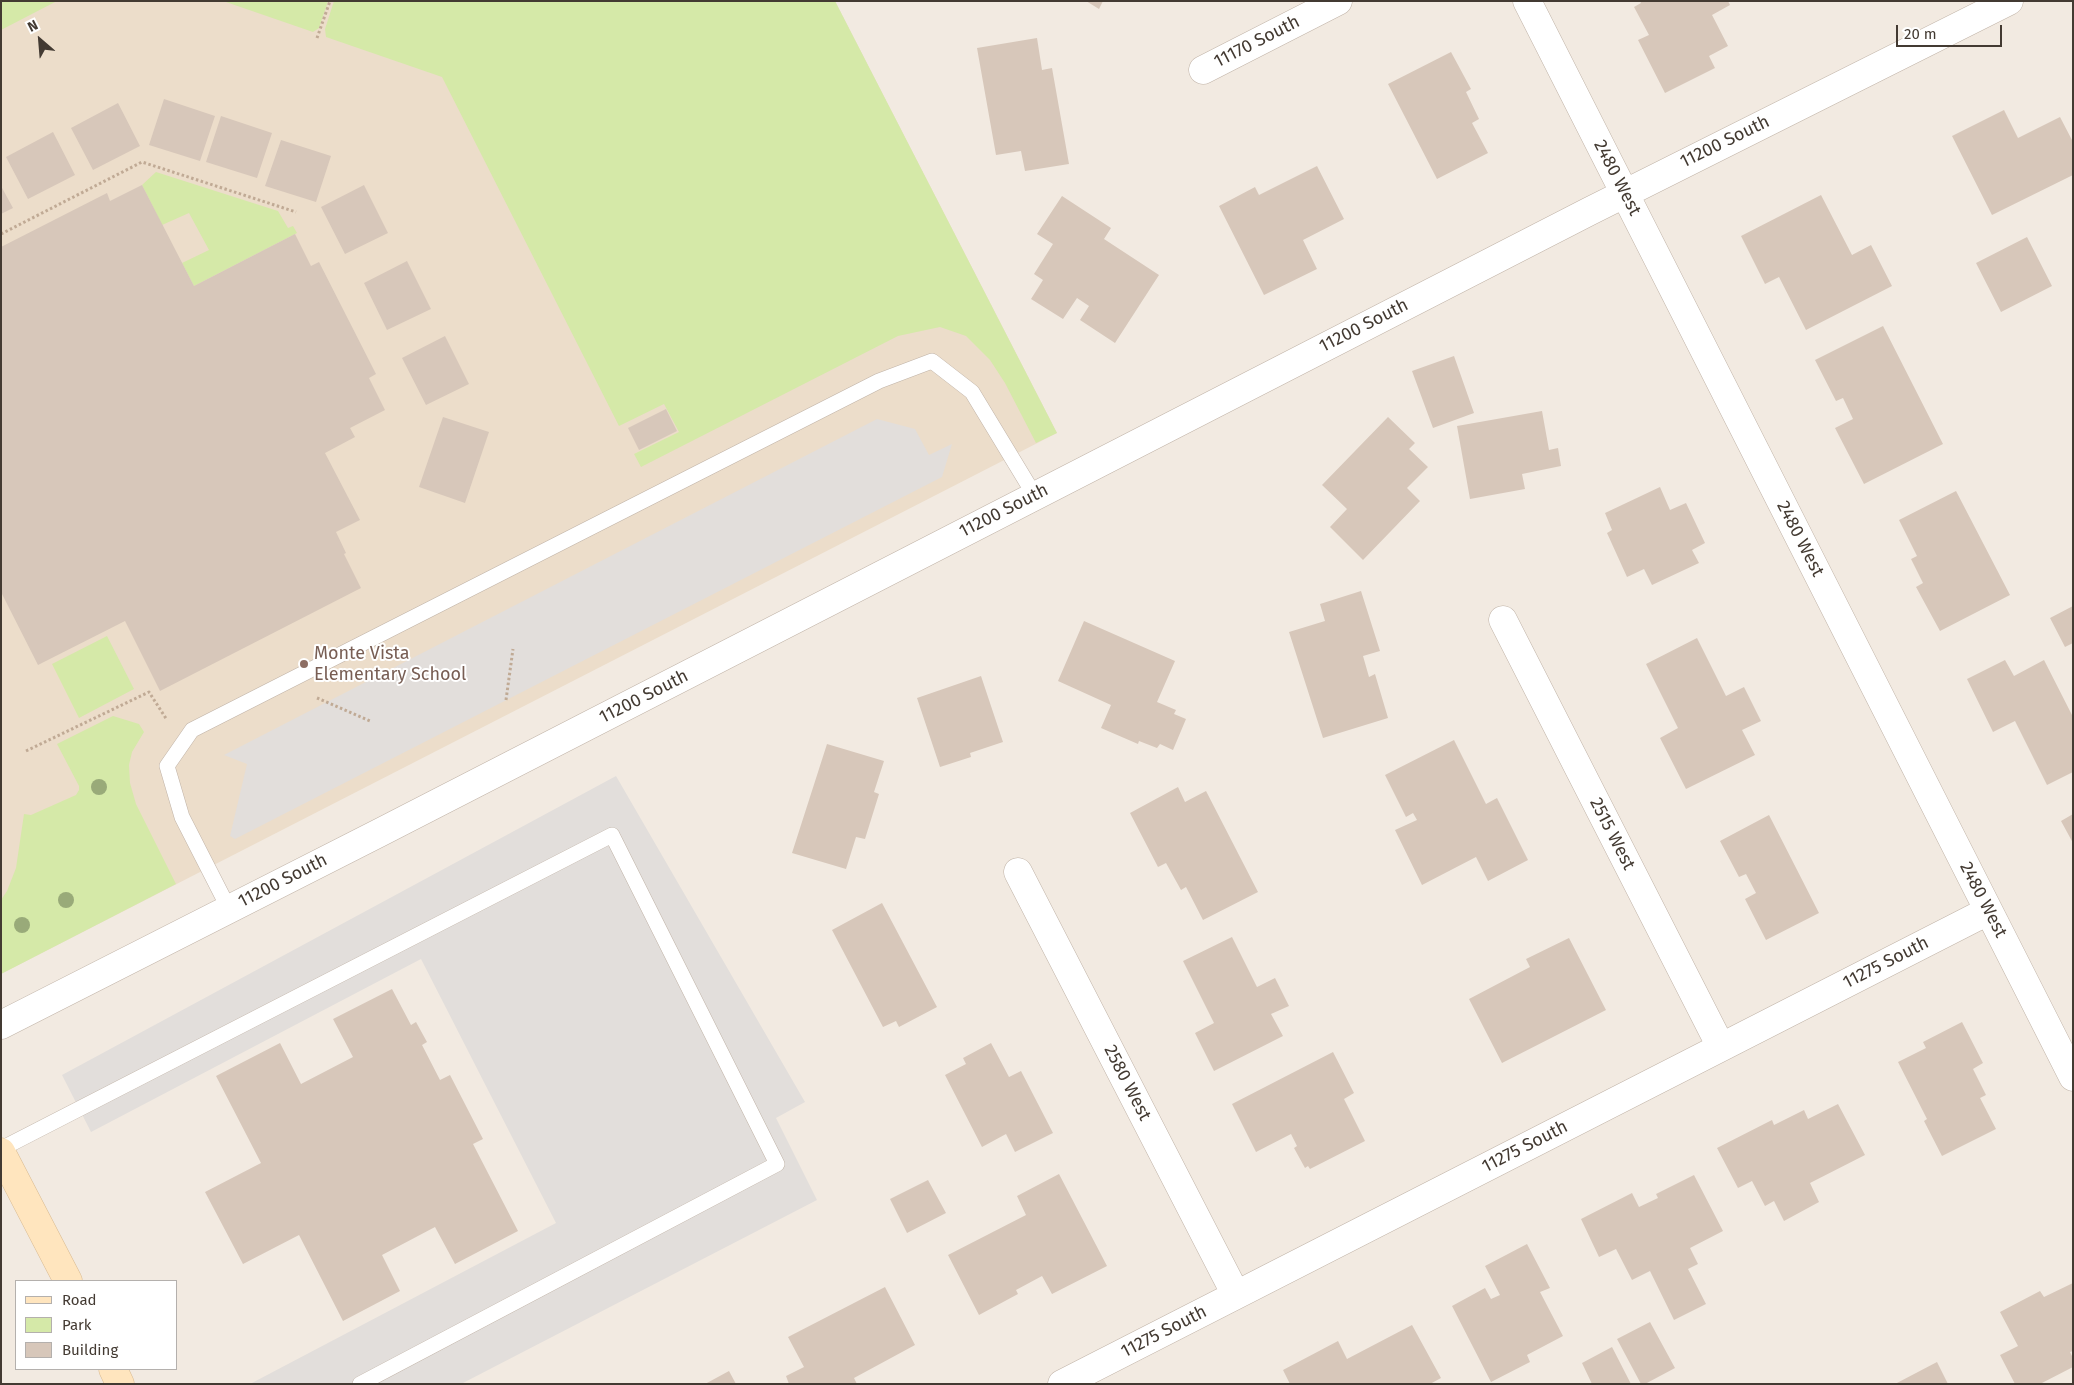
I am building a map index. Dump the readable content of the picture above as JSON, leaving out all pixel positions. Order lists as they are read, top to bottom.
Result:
{
  "streets": {
    "street": [
      "11170 South",
      "11200 South",
      "2480 West",
      "2515 West",
      "11275 South",
      "2580 West"
    ]
  },
  "crossings": [
    ["11200 South", "2480 West"],
    ["2480 West", "11275 South"],
    ["2515 West", "11275 South"],
    ["11275 South", "2580 West"]
  ],
  "places": ["Monte Vista Elementary School"],
  "legend": ["Road", "Park", "Building"],
  "scale_bar": "20 m",
  "north": "top left"
}
